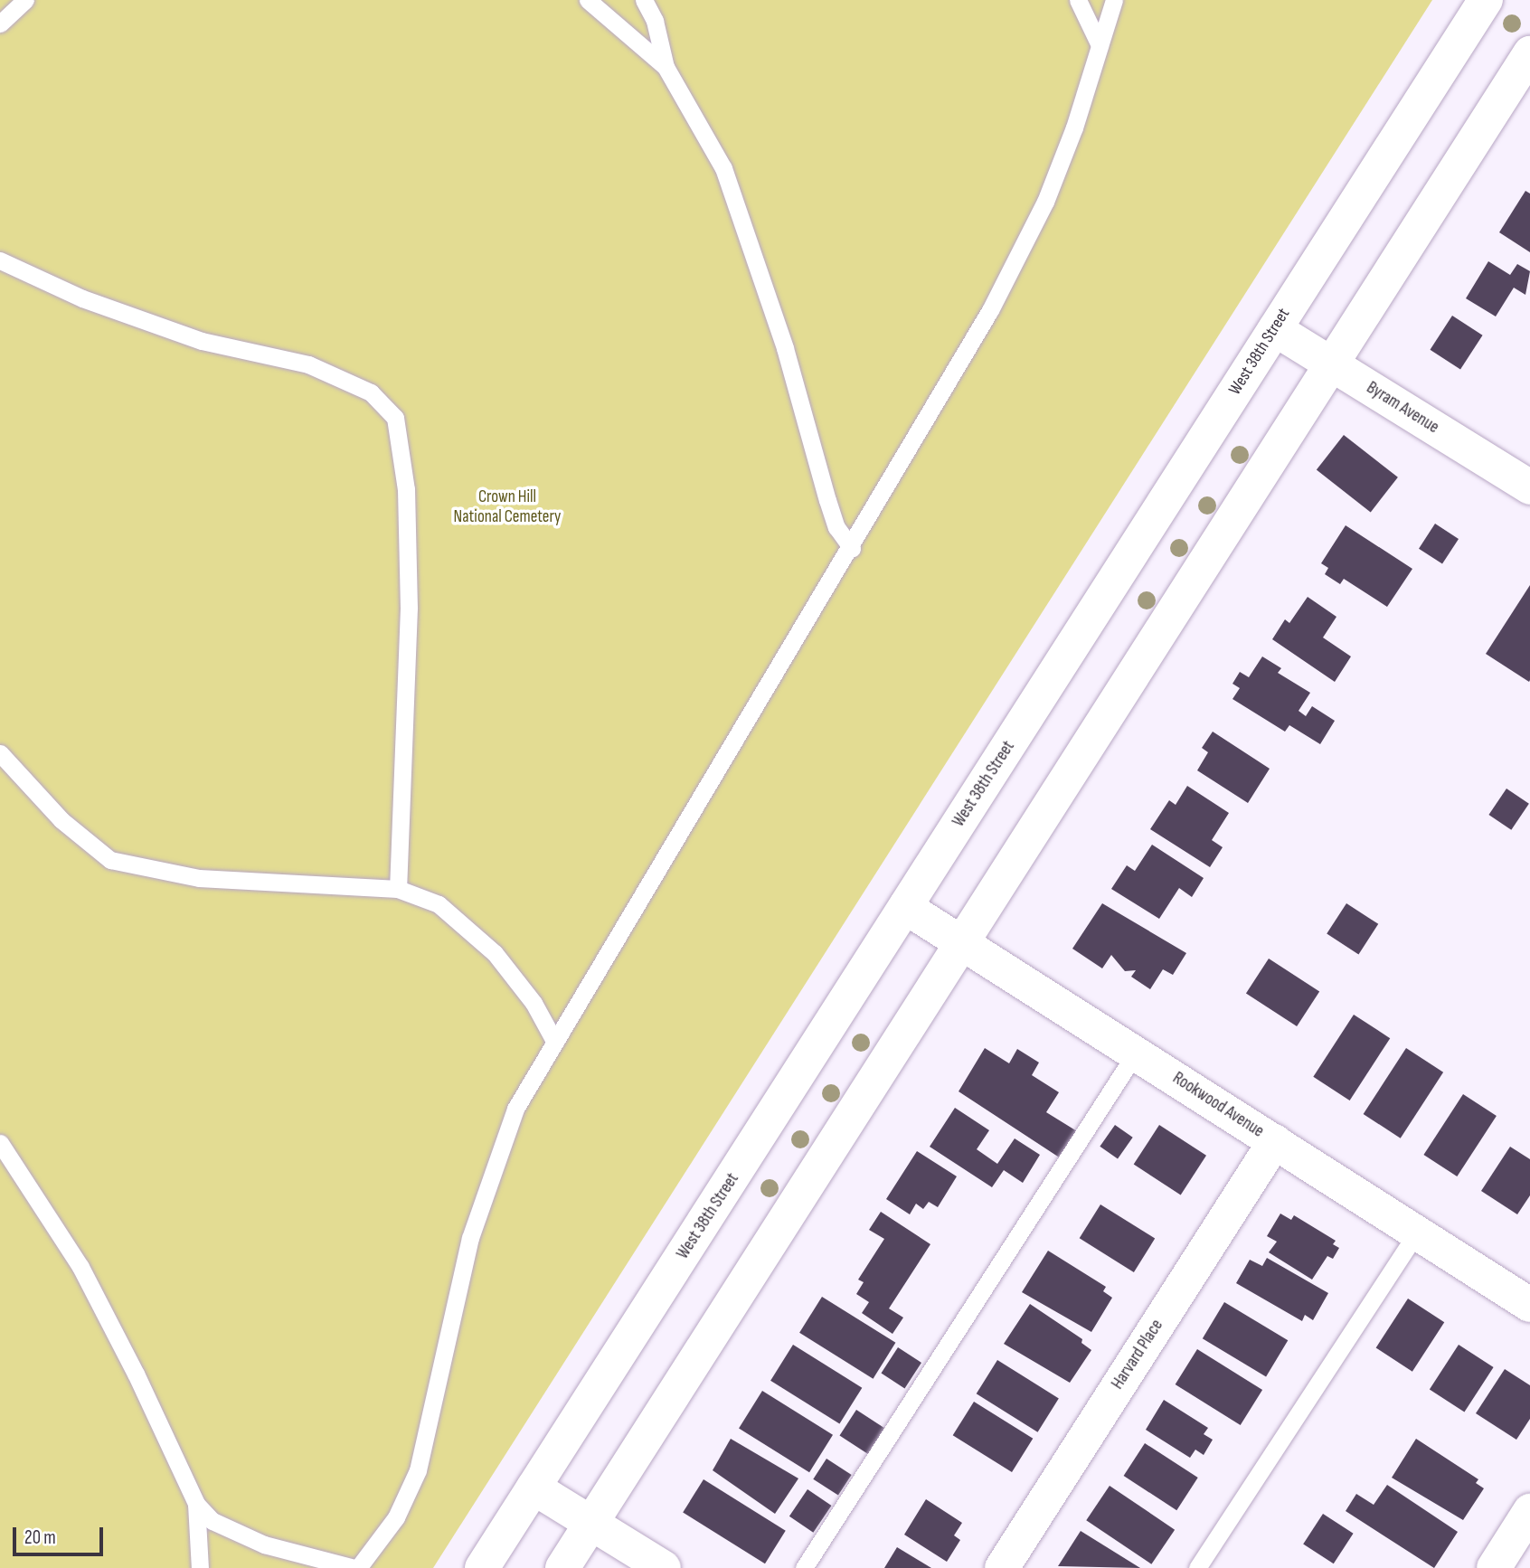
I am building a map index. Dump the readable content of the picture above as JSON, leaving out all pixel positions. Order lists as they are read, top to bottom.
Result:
{
  "streets": {
    "main road": [
      "West 38th Street",
      "Byram Avenue",
      "Rookwood Avenue",
      "Harvard Place"
    ]
  },
  "crossings": [
    ["West 38th Street", "Byram Avenue"],
    ["West 38th Street", "Rookwood Avenue"],
    ["Rookwood Avenue", "Harvard Place"]
  ],
  "parks": ["Crown Hill National Cemetery"],
  "scale_bar": "20 m"
}
